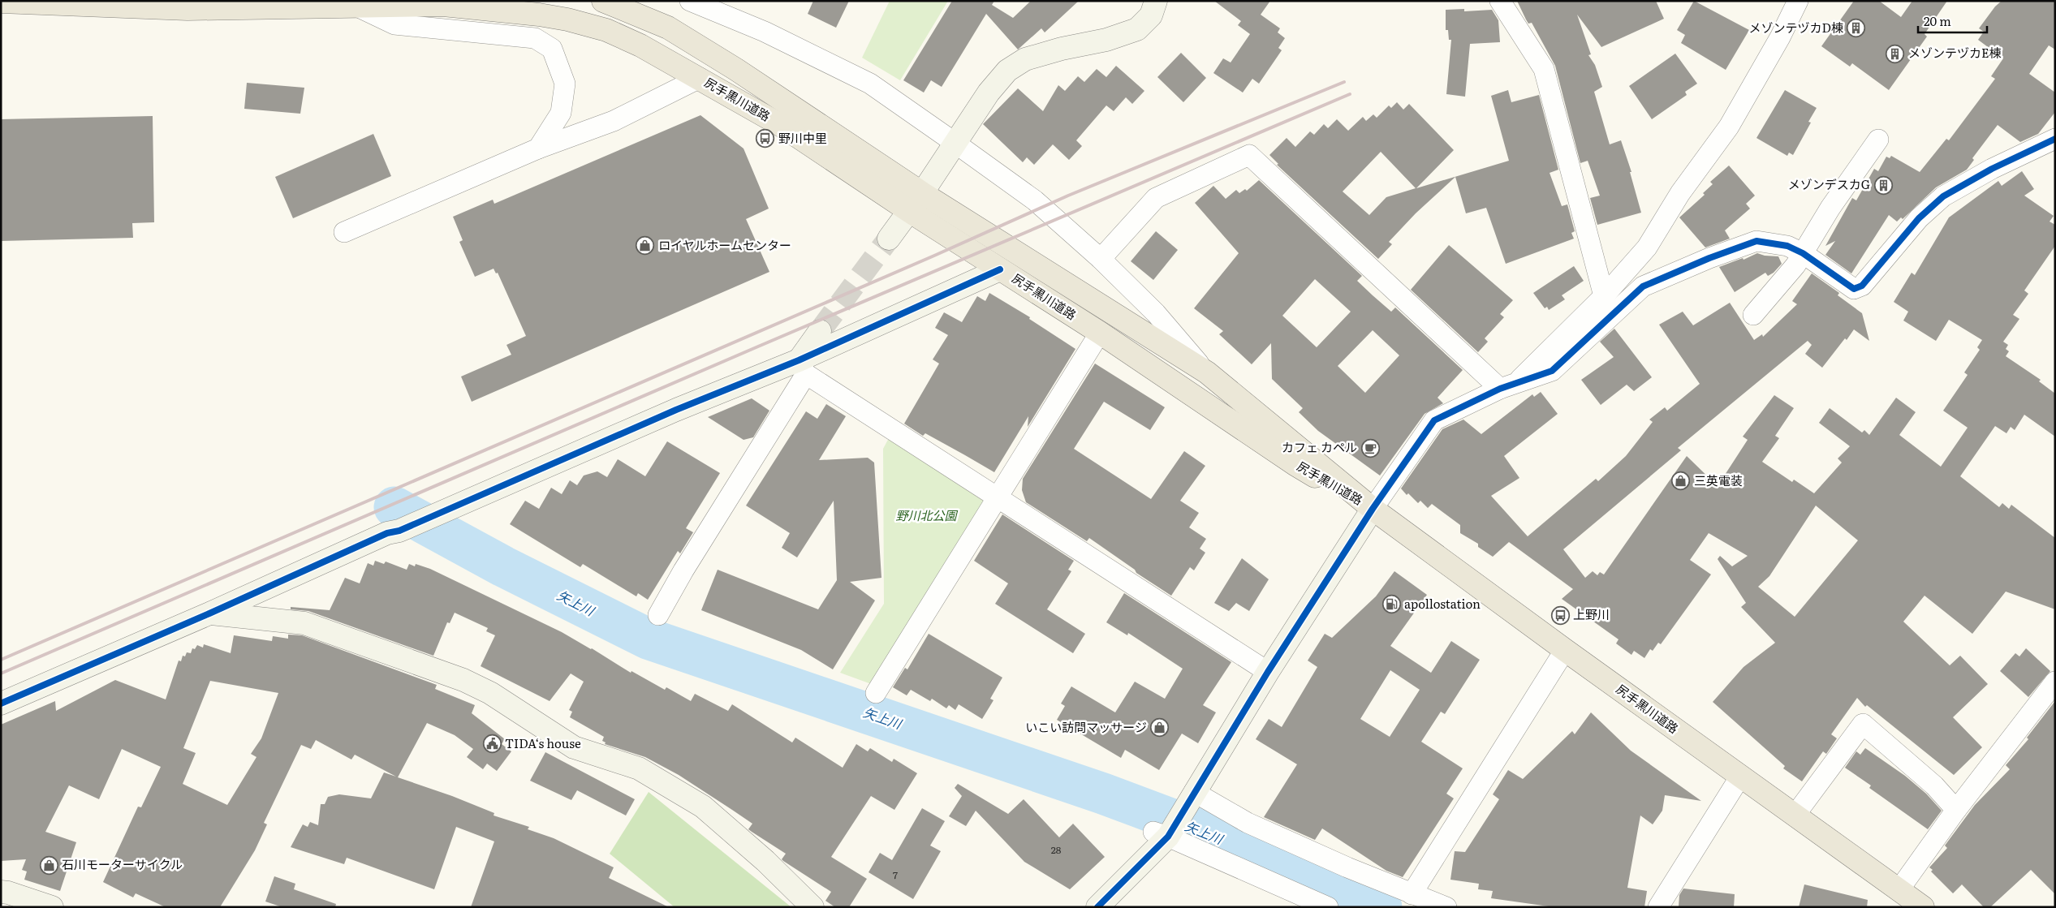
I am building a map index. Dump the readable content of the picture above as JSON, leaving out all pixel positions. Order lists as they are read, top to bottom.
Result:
{
  "streets": {
    "main road": ["尻手黒川道路"]
  },
  "water": ["矢上川"],
  "parks": ["野川北公園"],
  "places": {
    "building": ["メゾンテヅカD棟", "メゾンテヅカE棟", "メゾンデスカG"],
    "bus stop": ["野川中里", "上野川"],
    "shop": [
      "ロイヤルホームセンター",
      "三英電装",
      "いこい訪問マッサージ",
      "石川モーターサイクル"
    ],
    "cafe": ["カフェ カペル"],
    "fuel station": ["apollostation"],
    "public building": ["TIDA‘s house"]
  },
  "house_numbers": ["28", "7"],
  "scale_bar": "20 m"
}
